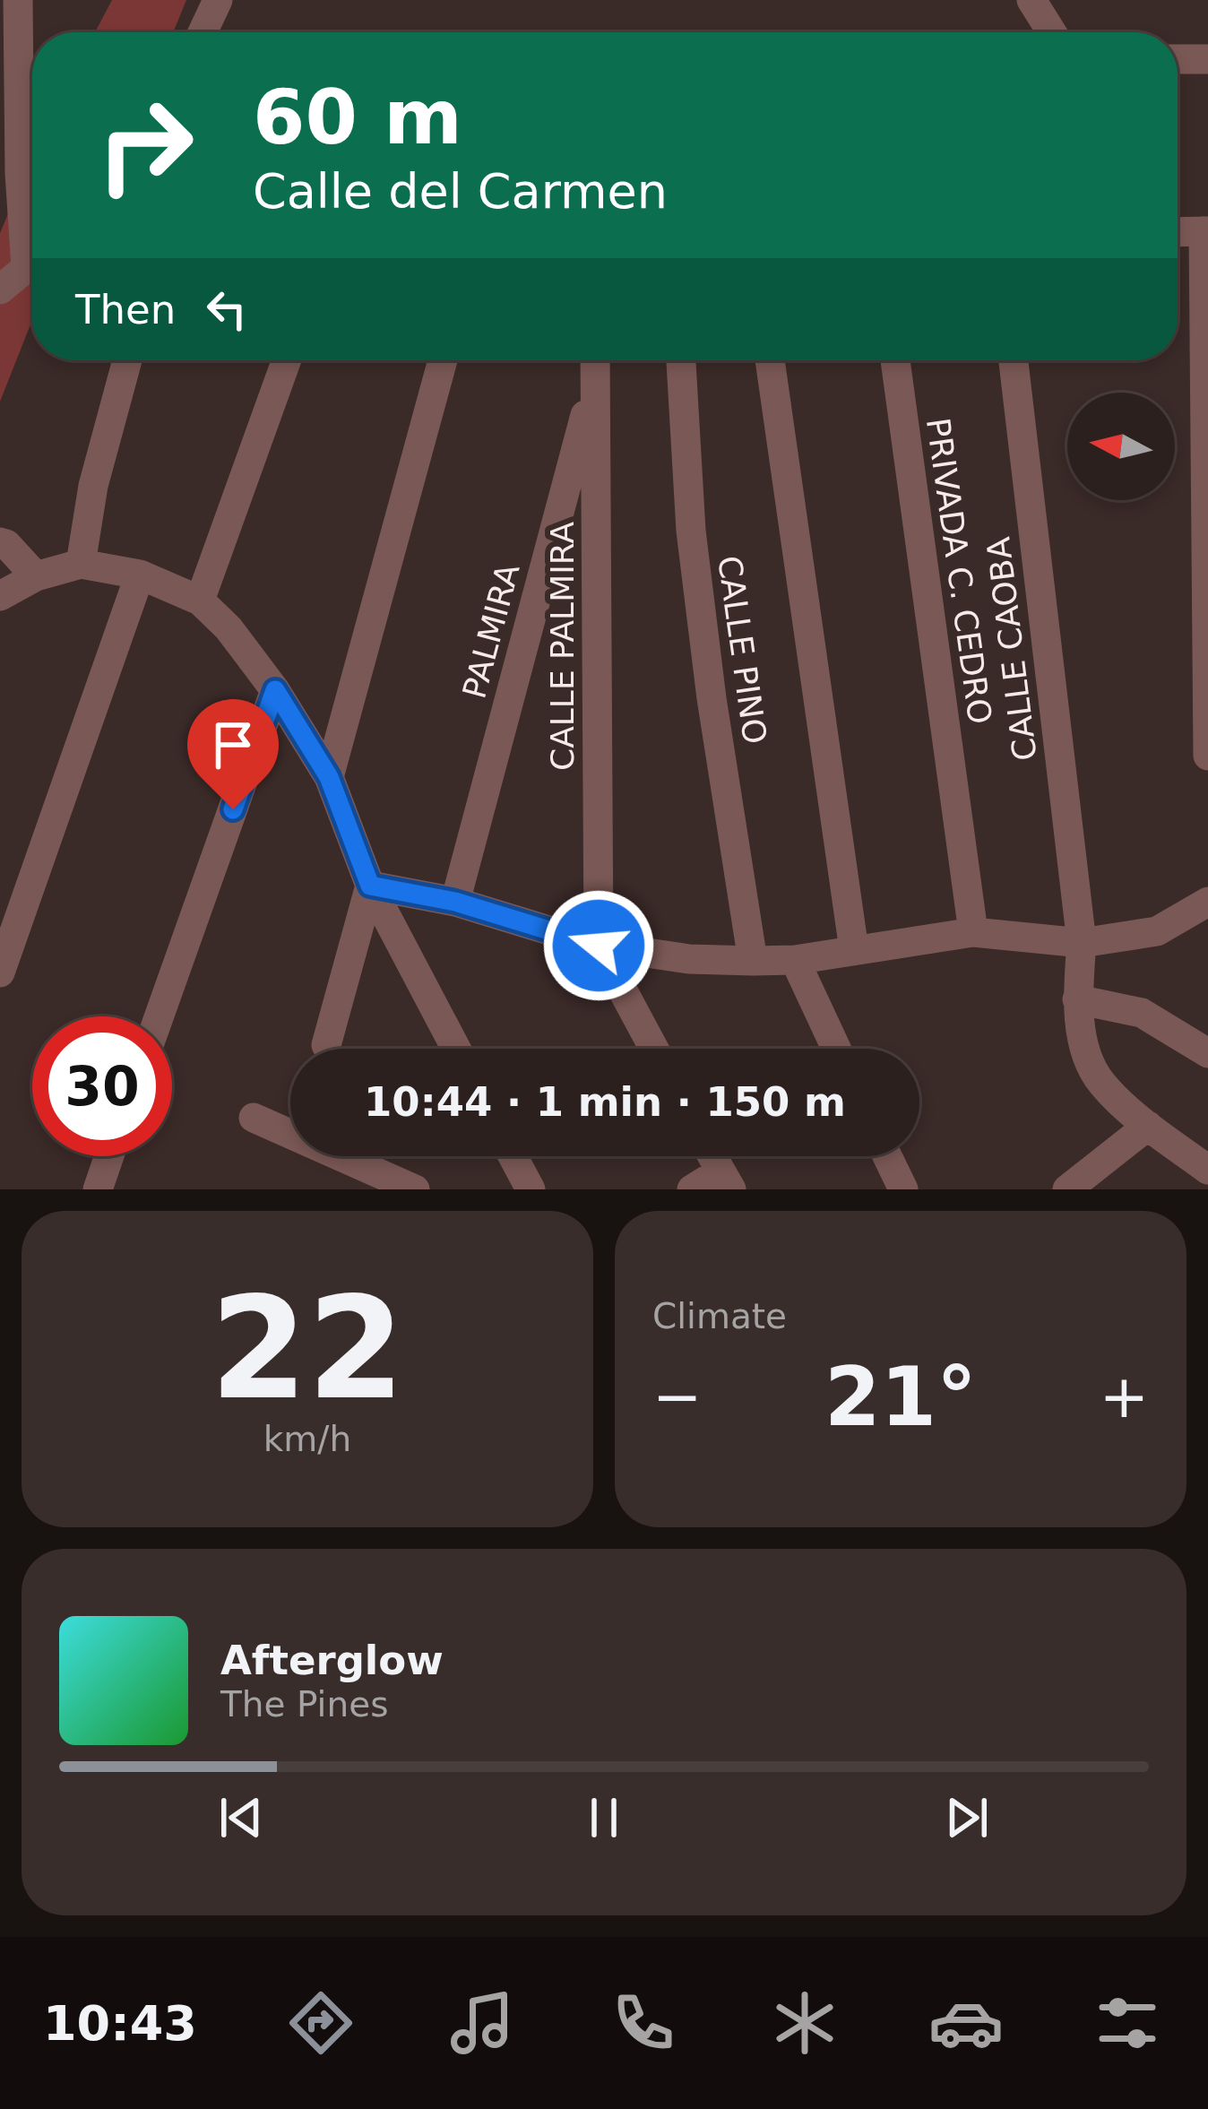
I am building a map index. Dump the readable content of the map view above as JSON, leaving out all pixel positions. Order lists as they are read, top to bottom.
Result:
{
  "streets": {
    "street": [
      "PRIVADA C. CEDRO",
      "PALMIRA",
      "CALLE PALMIRA",
      "CALLE CAOBA",
      "CALLE PINO"
    ]
  },
  "crossings": [
    ["PALMIRA", "CALLE PALMIRA"]
  ],
  "north": "left",
  "page": {
    "turn": ["60 m", "Calle del Carmen"],
    "then": "Then",
    "limit": "30",
    "trip": "10:44 · 1 min · 150 m",
    "tile": [
      ["22", "km/h"],
      "Climate"
    ],
    "heat": ["−", "21°", "+"],
    "song": ["Afterglow", "The Pines"],
    "tabs": "10:43"
  }
}
